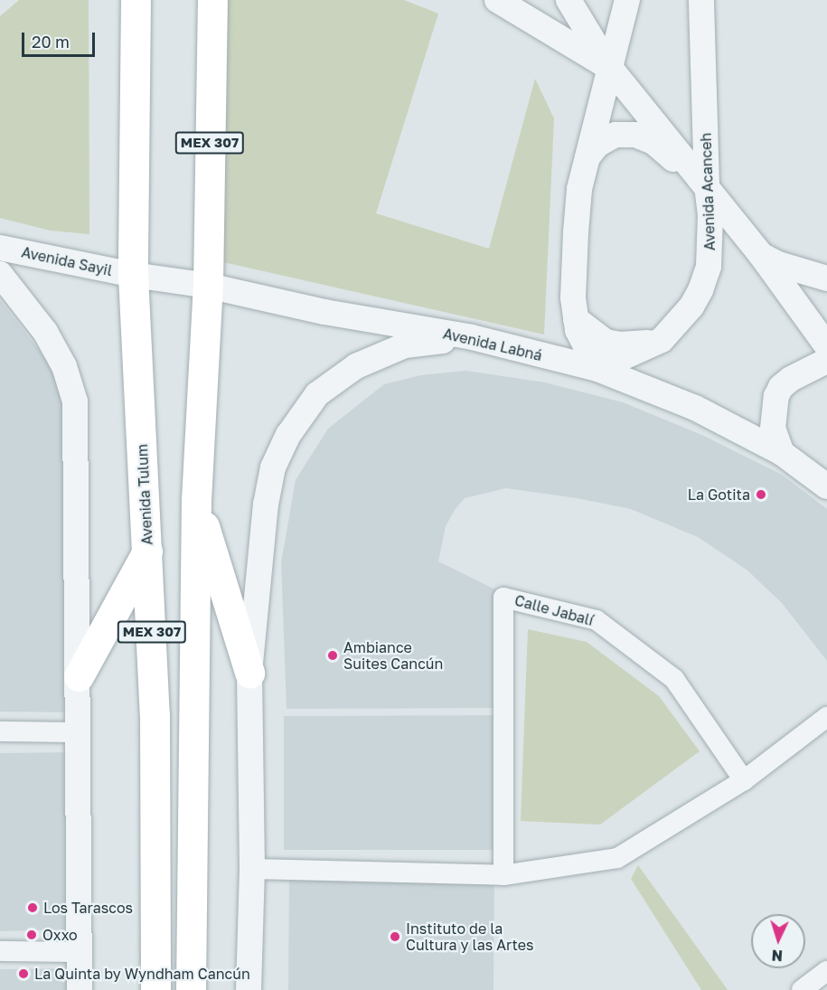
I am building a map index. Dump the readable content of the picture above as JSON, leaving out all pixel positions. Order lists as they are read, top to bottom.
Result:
{
  "streets": {
    "main road": ["MEX 307", "Avenida Tulum"],
    "street": [
      "Avenida Acanceh",
      "Avenida Sayil",
      "Avenida Labná",
      "Calle Jabalí"
    ]
  },
  "crossings": [
    ["MEX 307", "Avenida Labná"],
    ["Avenida Acanceh", "Avenida Labná"],
    ["Avenida Sayil", "Avenida Labná"],
    ["Avenida Sayil", "Avenida Tulum"],
    ["Avenida Labná", "Avenida Tulum"]
  ],
  "places": [
    "La Gotita",
    "Ambiance Suites Cancún",
    "Los Tarascos",
    "Oxxo",
    "Instituto de la Cultura y las Artes",
    "La Quinta by Wyndham Cancún"
  ],
  "scale_bar": "20 m",
  "north": "bottom"
}
